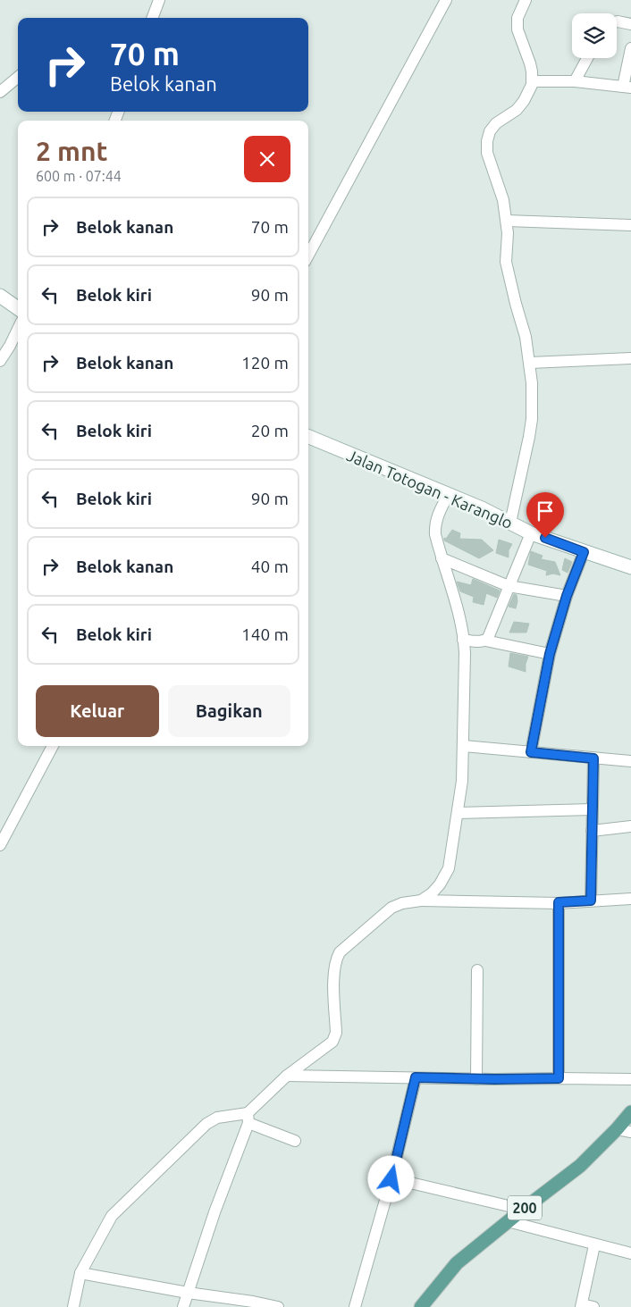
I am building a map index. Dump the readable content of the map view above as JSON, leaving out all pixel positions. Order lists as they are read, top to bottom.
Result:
{
  "streets": {
    "main road": ["Jalan Totogan - Karanglo", "200"]
  },
  "page": {
    "turn": ["70 m", "Belok kanan"],
    "heading": ["2 mnt", "600 m · 07:44"],
    "list": [
      {
        "name": "Belok kanan",
        "value": "70 m"
      },
      {
        "name": "Belok kiri",
        "value": "90 m"
      },
      {
        "name": "Belok kanan",
        "value": "120 m"
      },
      {
        "name": "Belok kiri",
        "value": "20 m"
      },
      {
        "name": "Belok kiri",
        "value": "90 m"
      },
      {
        "name": "Belok kanan",
        "value": "40 m"
      },
      {
        "name": "Belok kiri",
        "value": "140 m"
      }
    ],
    "buttons": ["Keluar", "Bagikan"]
  }
}
